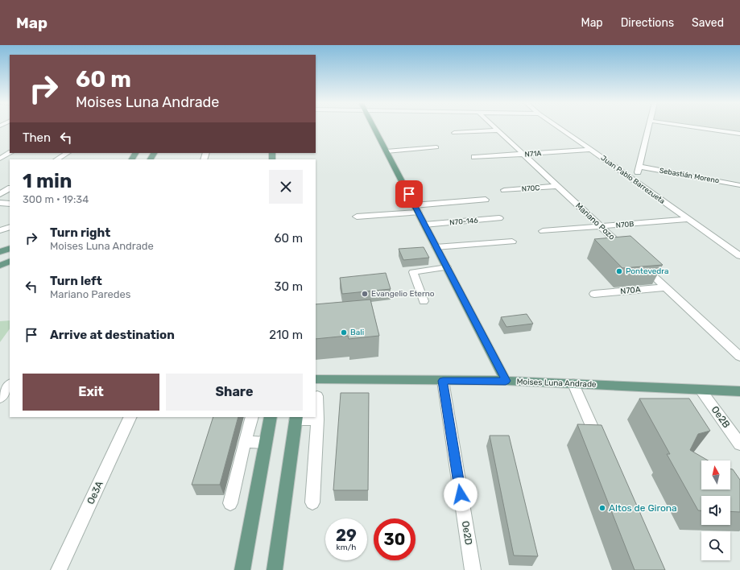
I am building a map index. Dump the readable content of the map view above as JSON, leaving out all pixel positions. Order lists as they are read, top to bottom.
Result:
{
  "streets": {
    "main road": ["Moises Luna Andrade"],
    "street": [
      "N71A",
      "Sebastián Moreno",
      "Juan Pablo Barrezueta",
      "N70C",
      "N70-146",
      "Mariano Pozo",
      "N70B",
      "N70A",
      "Oe2B",
      "Oe3A",
      "Oe2D"
    ]
  },
  "crossings": [
    ["N71A", "Juan Pablo Barrezueta"],
    ["N71A", "Mariano Pozo"],
    ["Juan Pablo Barrezueta", "N70B"],
    ["N70C", "Mariano Pozo"],
    ["Mariano Pozo", "N70B"],
    ["Moises Luna Andrade", "Oe2B"],
    ["Moises Luna Andrade", "Oe2D"]
  ],
  "places": [
    "Pontevedra",
    "Evangelio Eterno",
    "Bali",
    "Altos de Girona"
  ],
  "north": "top",
  "page": {
    "header": "Map",
    "nav": ["Map", "Directions", "Saved"],
    "turn": ["60 m", "Moises Luna Andrade"],
    "then": "Then",
    "heading": ["1 min", "300 m · 19:34"],
    "list": [
      {
        "name": "Turn right",
        "note": "Moises Luna Andrade",
        "value": "60 m"
      },
      {
        "name": "Turn left",
        "note": "Mariano Paredes",
        "value": "30 m"
      },
      {
        "name": "Arrive at destination",
        "value": "210 m"
      }
    ],
    "buttons": ["Exit", "Share"],
    "speed": "29 km/h",
    "limit": "30"
  }
}
